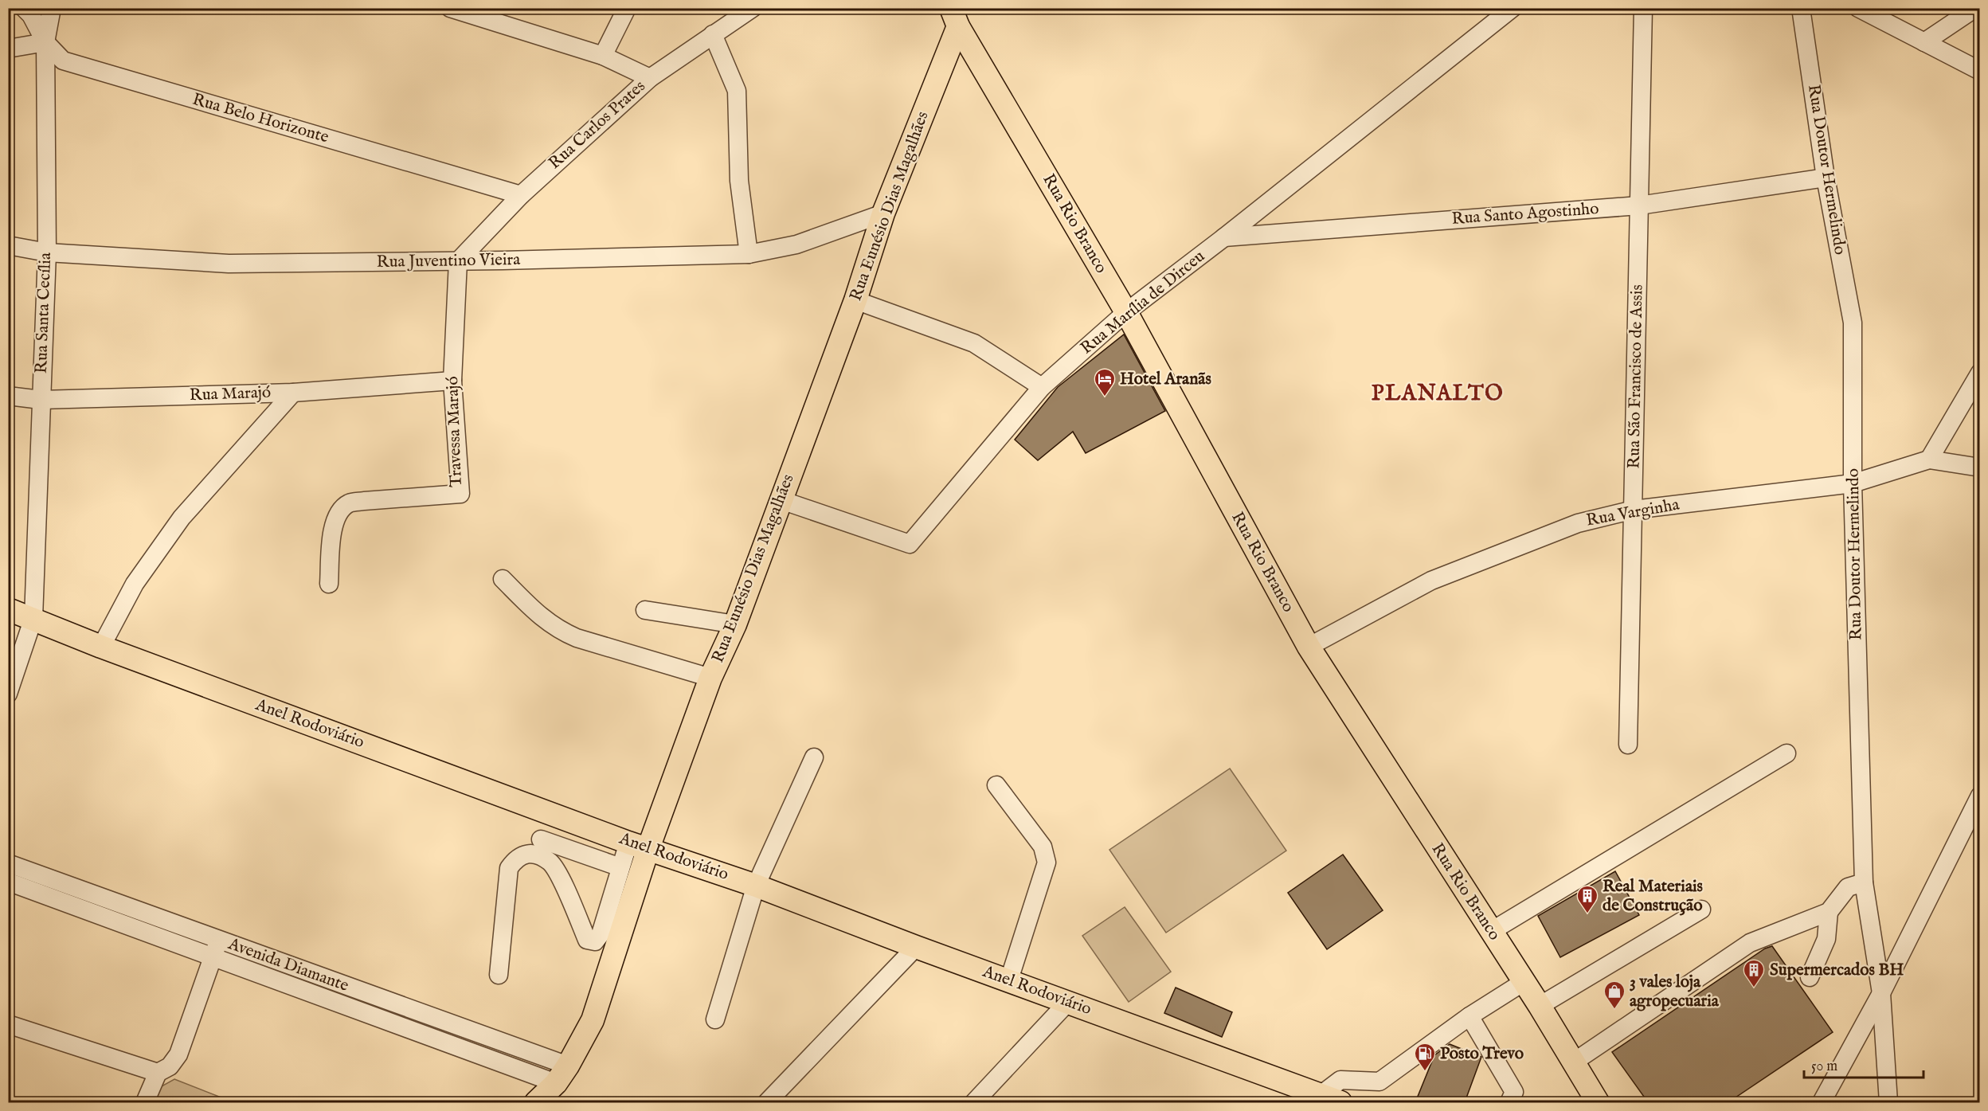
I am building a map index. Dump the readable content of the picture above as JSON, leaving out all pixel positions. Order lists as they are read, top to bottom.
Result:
{
  "streets": {
    "main road": ["Rua Eunésio Dias Magalhães", "Rua Rio Branco", "Anel Rodoviário"],
    "street": [
      "Rua Belo Horizonte",
      "Rua Carlos Prates",
      "Rua Doutor Hermelindo",
      "Rua Santo Agostinho",
      "Rua Juventino Vieira",
      "Rua Marília de Dirceu",
      "Rua Santa Cecília",
      "Rua São Francisco de Assis",
      "Rua Marajó",
      "Travessa Marajó",
      "Rua Varginha",
      "Avenida Diamante"
    ]
  },
  "crossings": [
    ["Rua Belo Horizonte", "Rua Carlos Prates"],
    ["Rua Belo Horizonte", "Rua Santa Cecília"],
    ["Rua Carlos Prates", "Rua Juventino Vieira"],
    ["Rua Carlos Prates", "Travessa Marajó"],
    ["Rua Doutor Hermelindo", "Rua Santo Agostinho"],
    ["Rua Doutor Hermelindo", "Rua Varginha"],
    ["Rua Eunésio Dias Magalhães", "Rua Rio Branco"],
    ["Rua Eunésio Dias Magalhães", "Rua Juventino Vieira"],
    ["Rua Eunésio Dias Magalhães", "Rua Marília de Dirceu"],
    ["Rua Eunésio Dias Magalhães", "Anel Rodoviário"],
    ["Rua Eunésio Dias Magalhães", "Avenida Diamante"],
    ["Rua Santo Agostinho", "Rua Marília de Dirceu"],
    ["Rua Santo Agostinho", "Rua São Francisco de Assis"],
    ["Rua Rio Branco", "Rua Marília de Dirceu"],
    ["Rua Rio Branco", "Rua Varginha"],
    ["Rua Juventino Vieira", "Rua Santa Cecília"],
    ["Rua Juventino Vieira", "Travessa Marajó"],
    ["Rua Santa Cecília", "Rua Marajó"],
    ["Rua Santa Cecília", "Anel Rodoviário"],
    ["Rua São Francisco de Assis", "Rua Varginha"],
    ["Rua Marajó", "Travessa Marajó"]
  ],
  "districts": ["PLANALTO"],
  "places": {
    "hotel": ["Hotel Aranãs"],
    "building": ["Real Materiais de Construção", "Supermercados BH"],
    "shop": ["3 vales loja agropecuaria"],
    "fuel station": ["Posto Trevo"]
  },
  "scale_bar": "50 m"
}
